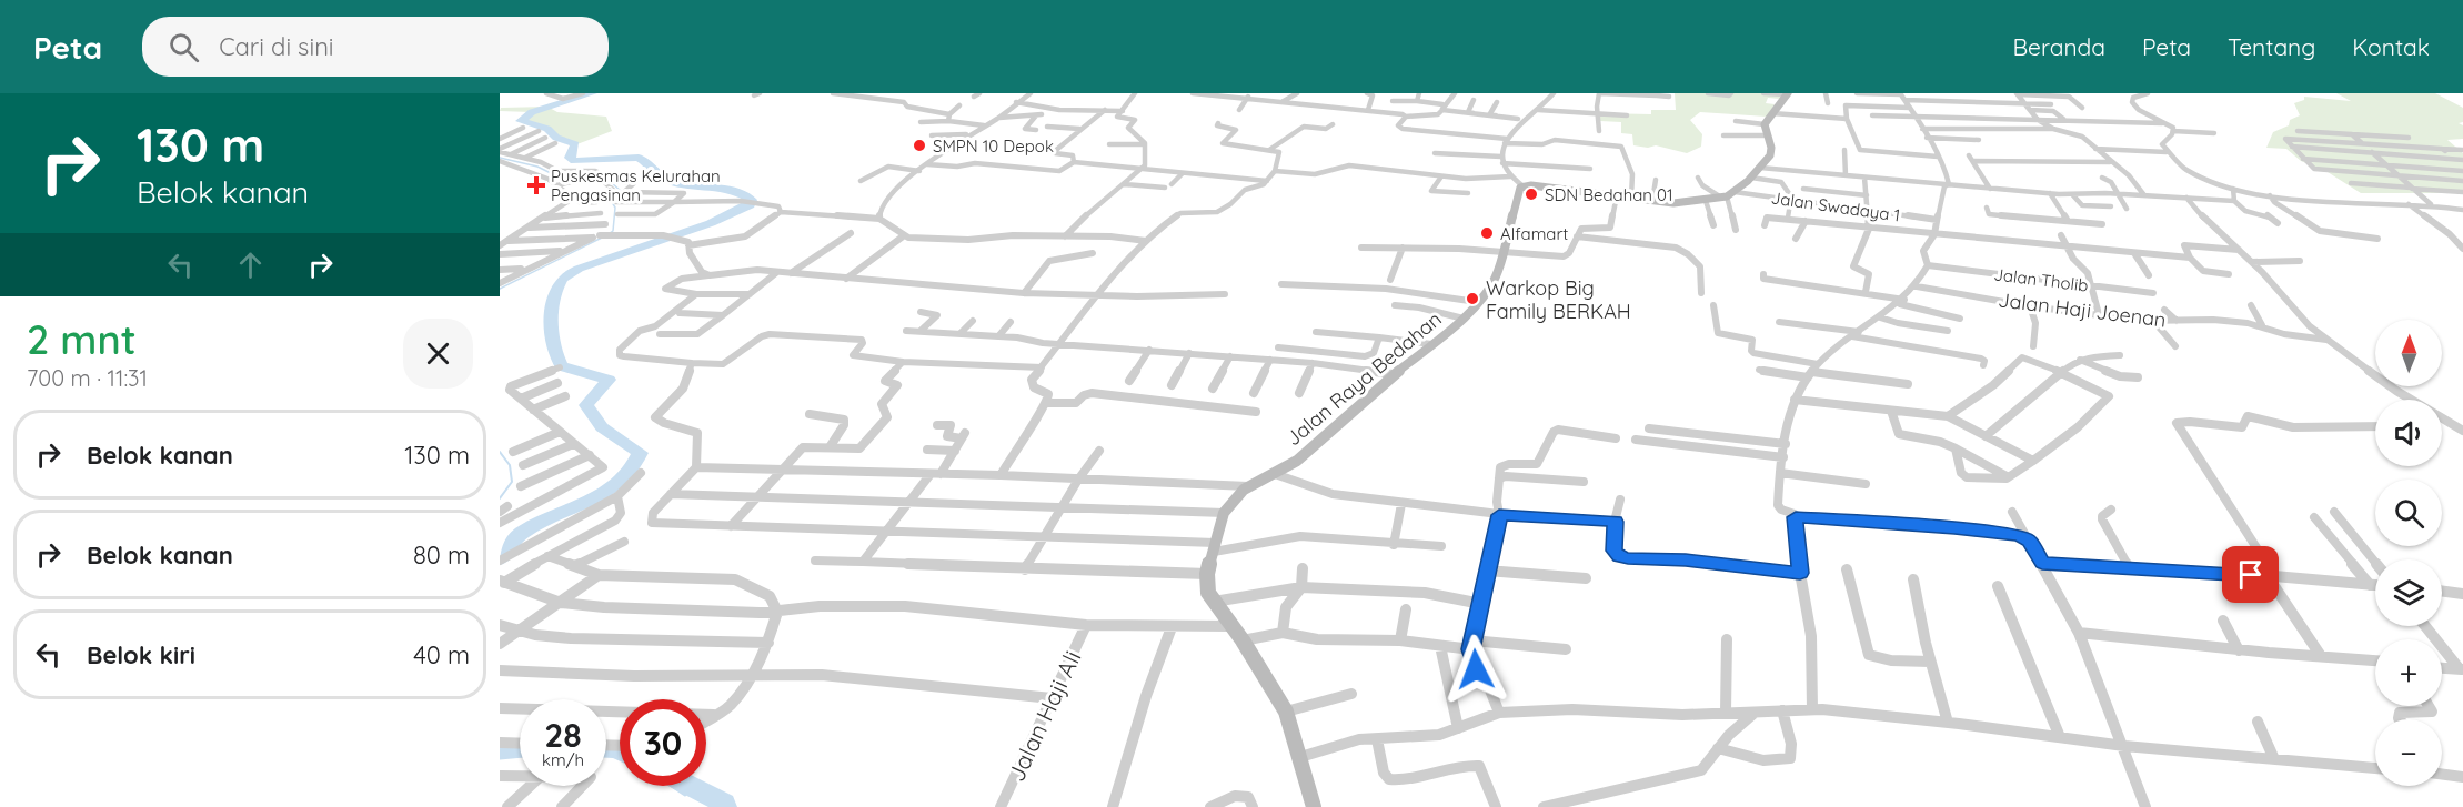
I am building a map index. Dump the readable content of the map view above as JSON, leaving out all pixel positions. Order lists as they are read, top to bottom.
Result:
{
  "streets": {
    "street": [
      "Jalan Swadaya 1",
      "Jalan Tholib",
      "Jalan Haji Joenan",
      "Jalan Raya Bedahan",
      "Jalan Haji Ali"
    ]
  },
  "places": {
    "other": [
      "SMPN 10 Depok",
      "SDN Bedahan 01",
      "Alfamart",
      "Warkop Big Family BERKAH"
    ],
    "health": ["Puskesmas Kelurahan Pengasinan"]
  },
  "north": "top",
  "page": {
    "header": "Peta",
    "search": "Cari di sini",
    "nav": [
      "Beranda",
      "Peta",
      "Tentang",
      "Kontak"
    ],
    "turn": ["130 m", "Belok kanan"],
    "heading": ["2 mnt", "700 m · 11:31"],
    "map_buttons": ["+", "−"],
    "list": [
      {
        "name": "Belok kanan",
        "value": "130 m"
      },
      {
        "name": "Belok kanan",
        "value": "80 m"
      },
      {
        "name": "Belok kiri",
        "value": "40 m"
      }
    ],
    "speed": "28 km/h",
    "limit": "30"
  }
}
